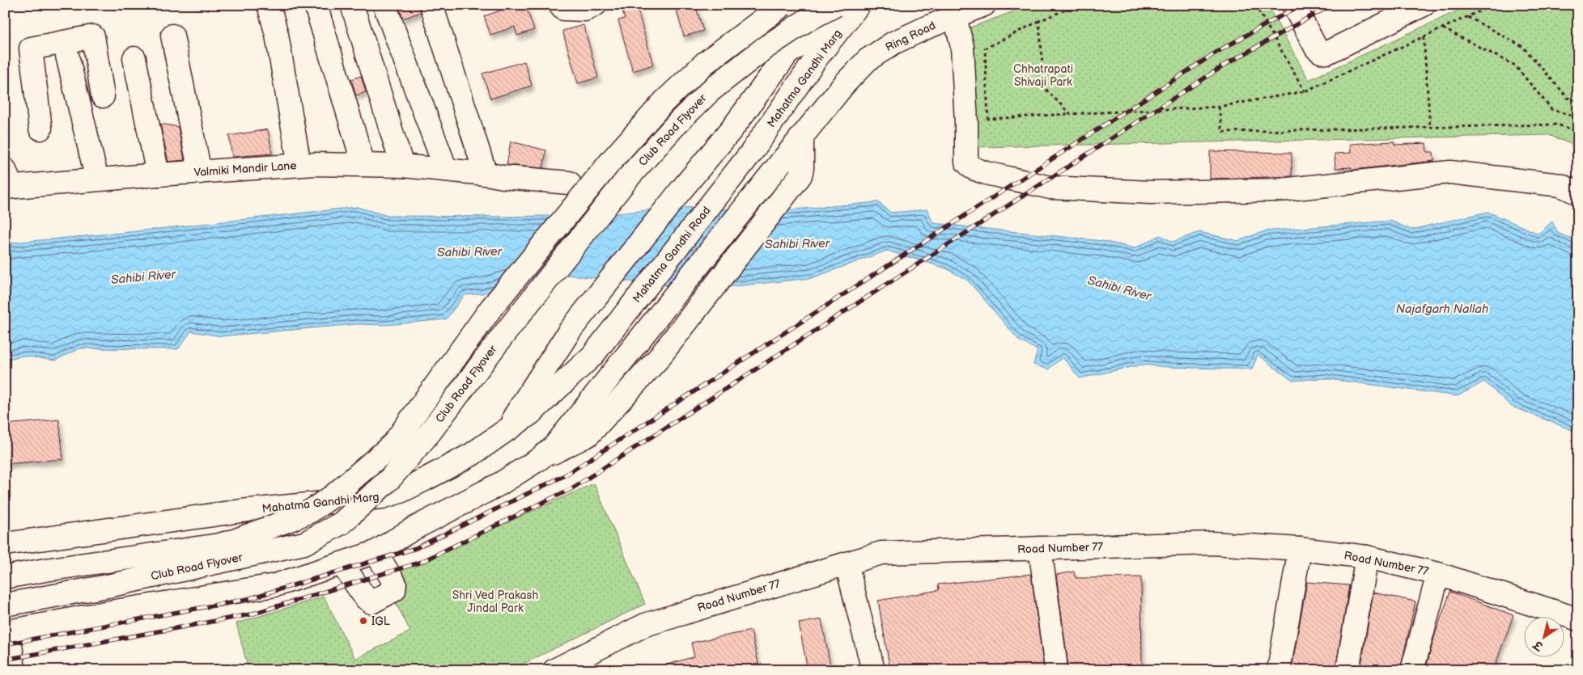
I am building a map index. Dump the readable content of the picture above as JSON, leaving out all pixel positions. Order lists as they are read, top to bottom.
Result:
{
  "streets": {
    "main road": [
      "Ring Road",
      "Mahatma Gandhi Marg",
      "Club Road Flyover",
      "Valmiki Mandir Lane",
      "Mahatma Gandhi Road",
      "Road Number 77"
    ]
  },
  "crossings": [
    ["Mahatma Gandhi Marg", "Mahatma Gandhi Road"]
  ],
  "water": ["Sahibi River", "Najafgarh Nallah"],
  "parks": ["Chhatrapati Shivaji Park", "Shri Ved Prakash Jindal Park"],
  "places": ["IGL"],
  "north": "bottom left"
}
